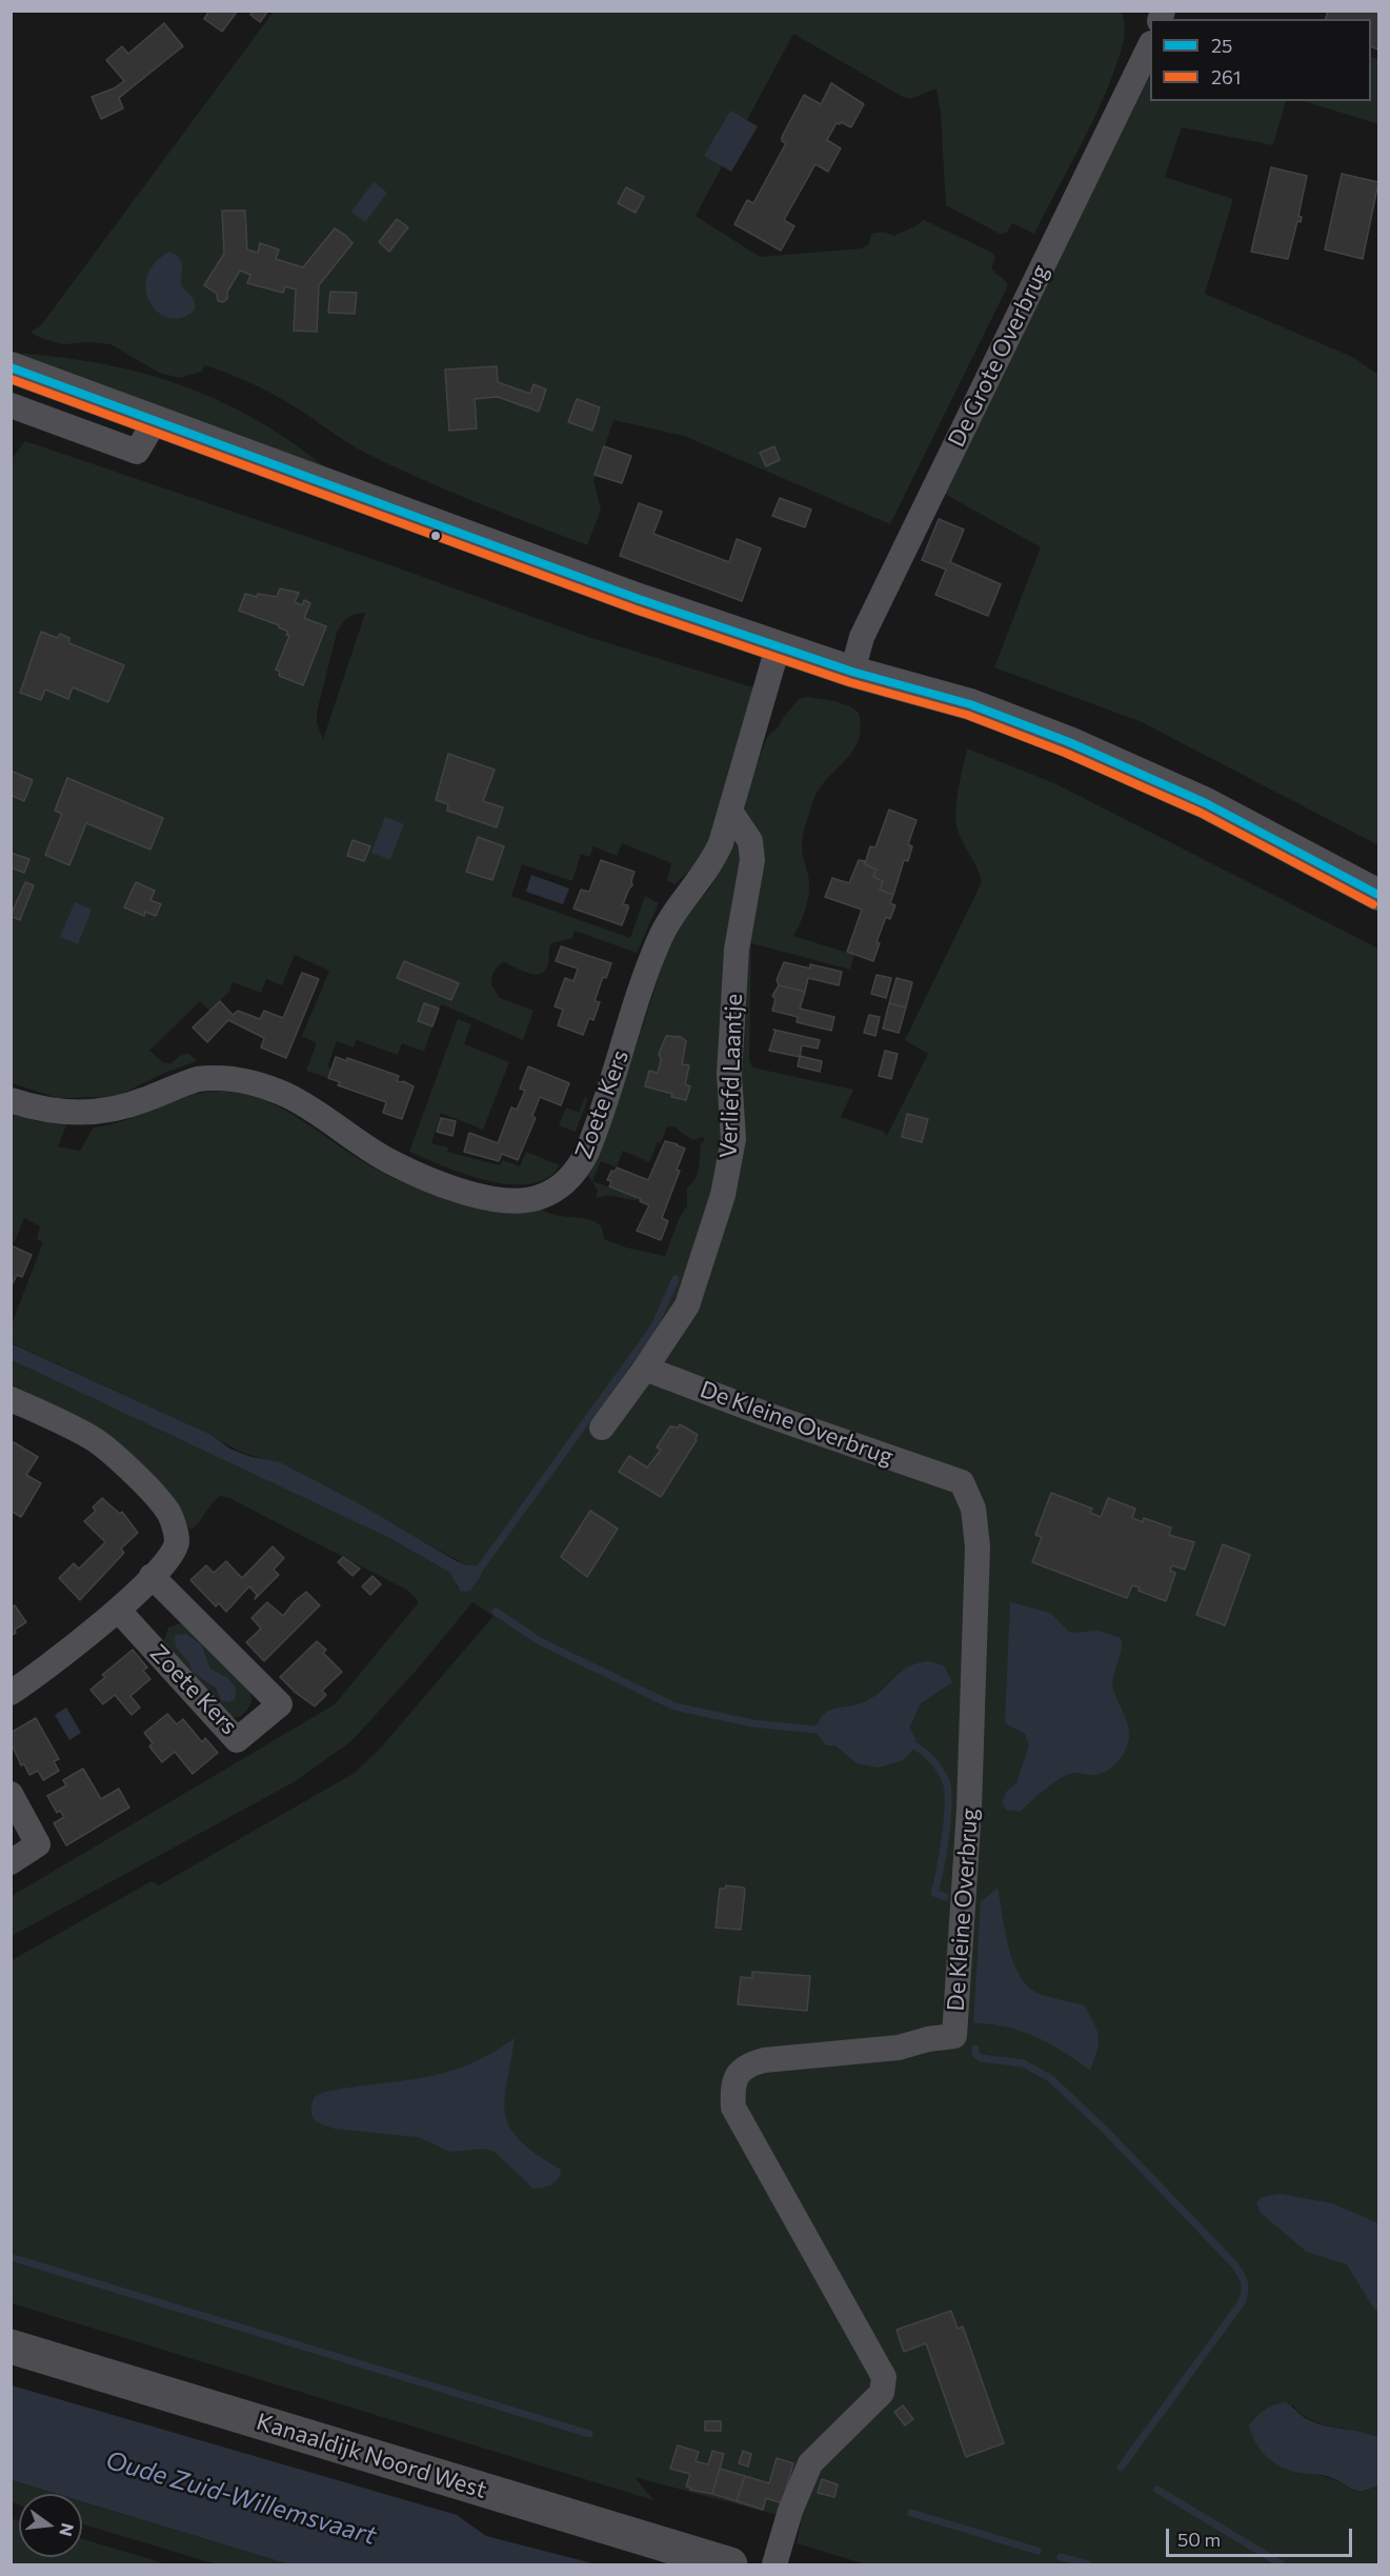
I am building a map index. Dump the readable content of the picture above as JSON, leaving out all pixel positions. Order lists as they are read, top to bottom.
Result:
{
  "streets": {
    "main road": ["Kanaaldijk Noord West"],
    "street": [
      "De Grote Overbrug",
      "Verliefd Laantje",
      "Zoete Kers",
      "De Kleine Overbrug"
    ]
  },
  "crossings": [
    ["Verliefd Laantje", "Zoete Kers"],
    ["Verliefd Laantje", "De Kleine Overbrug"]
  ],
  "water": ["Oude Zuid-Willemsvaart"],
  "lines": ["transit line 25", "transit line 261"],
  "legend": ["25", "261"],
  "scale_bar": "50 m",
  "north": "right"
}
